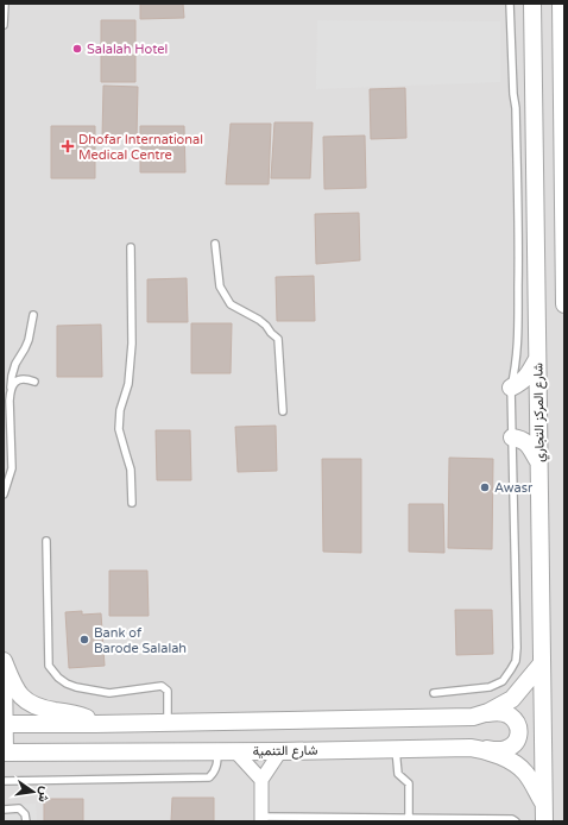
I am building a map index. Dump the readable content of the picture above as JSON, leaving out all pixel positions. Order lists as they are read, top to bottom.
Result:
{
  "streets": {
    "street": ["شارع المركز التجاري", "شارع التنمية"]
  },
  "crossings": [
    ["شارع المركز التجاري", "شارع التنمية"]
  ],
  "places": {
    "other": ["Salalah Hotel", "Awasr", "Bank of Barode Salalah"],
    "health": ["Dhofar International Medical Centre"]
  },
  "north": "right"
}
